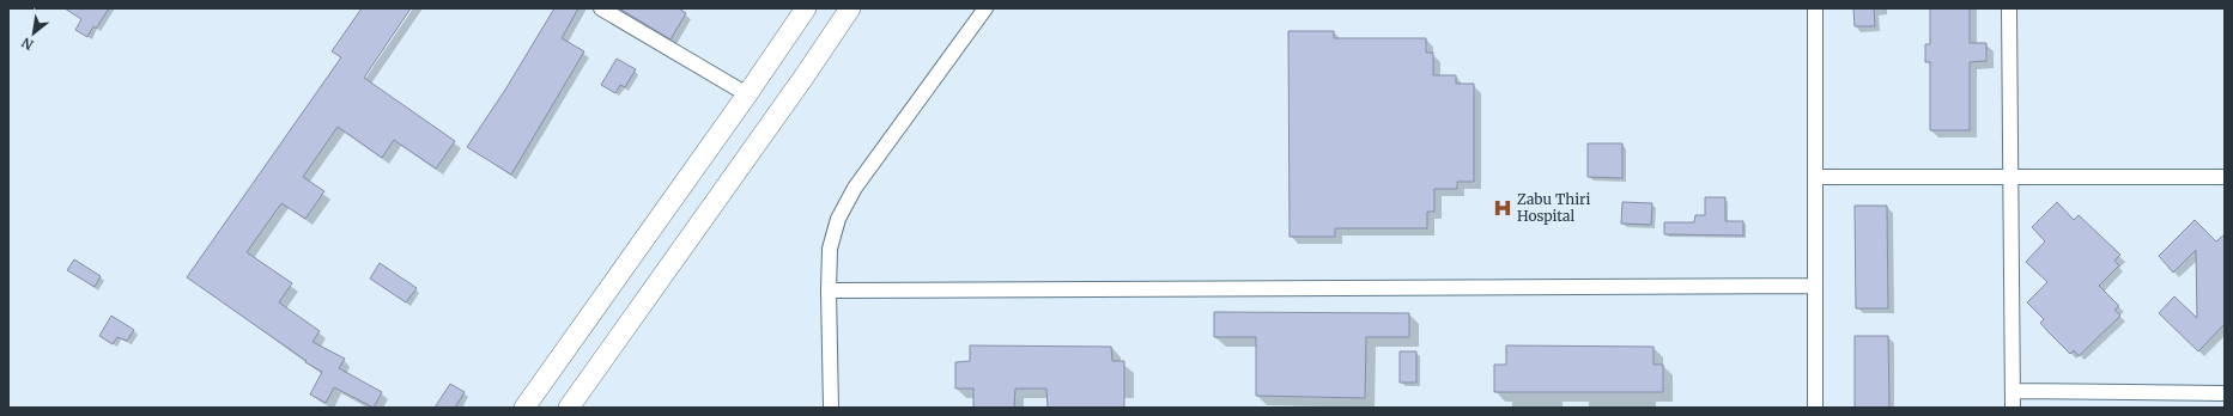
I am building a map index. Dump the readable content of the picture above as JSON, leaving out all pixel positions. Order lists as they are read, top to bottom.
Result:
{
  "places": {
    "hospital": ["Zabu Thiri Hospital"]
  },
  "north": "bottom left"
}
